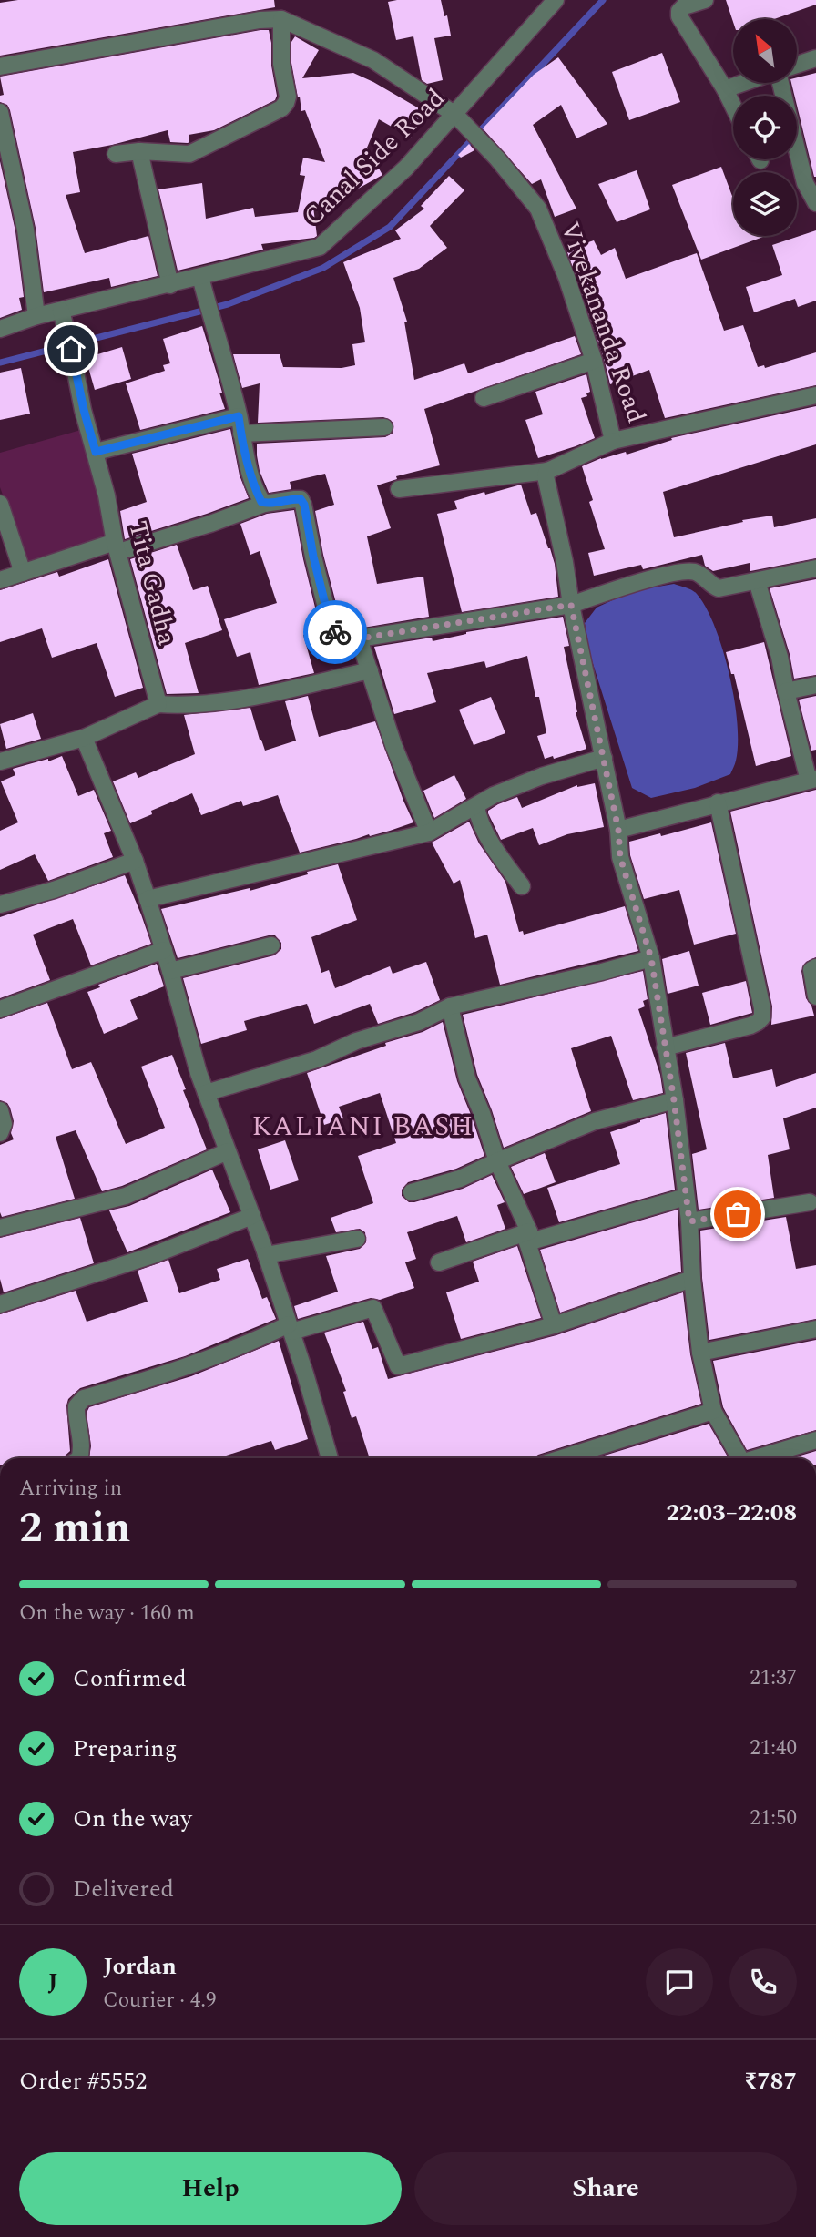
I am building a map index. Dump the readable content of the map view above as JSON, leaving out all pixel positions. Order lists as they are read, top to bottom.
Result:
{
  "streets": {
    "street": ["Canal Side Road", "Vivekananda Road", "Tita Gadha"]
  },
  "crossings": [
    ["Canal Side Road", "Vivekananda Road"],
    ["Canal Side Road", "Tita Gadha"]
  ],
  "districts": ["KALIANI BASH"],
  "north": "top left",
  "page": {
    "heading": ["2 min", "Arriving in", "22:03–22:08"],
    "panel": [
      "Jordan",
      "Courier · 4.9",
      "Order #5552",
      "₹787"
    ],
    "bar": "On the way · 160 m",
    "list": [
      ["Confirmed", "21:37"],
      ["Preparing", "21:40"],
      ["On the way", "21:50"],
      "Delivered"
    ],
    "round": "J",
    "buttons": ["Help", "Share"]
  }
}
